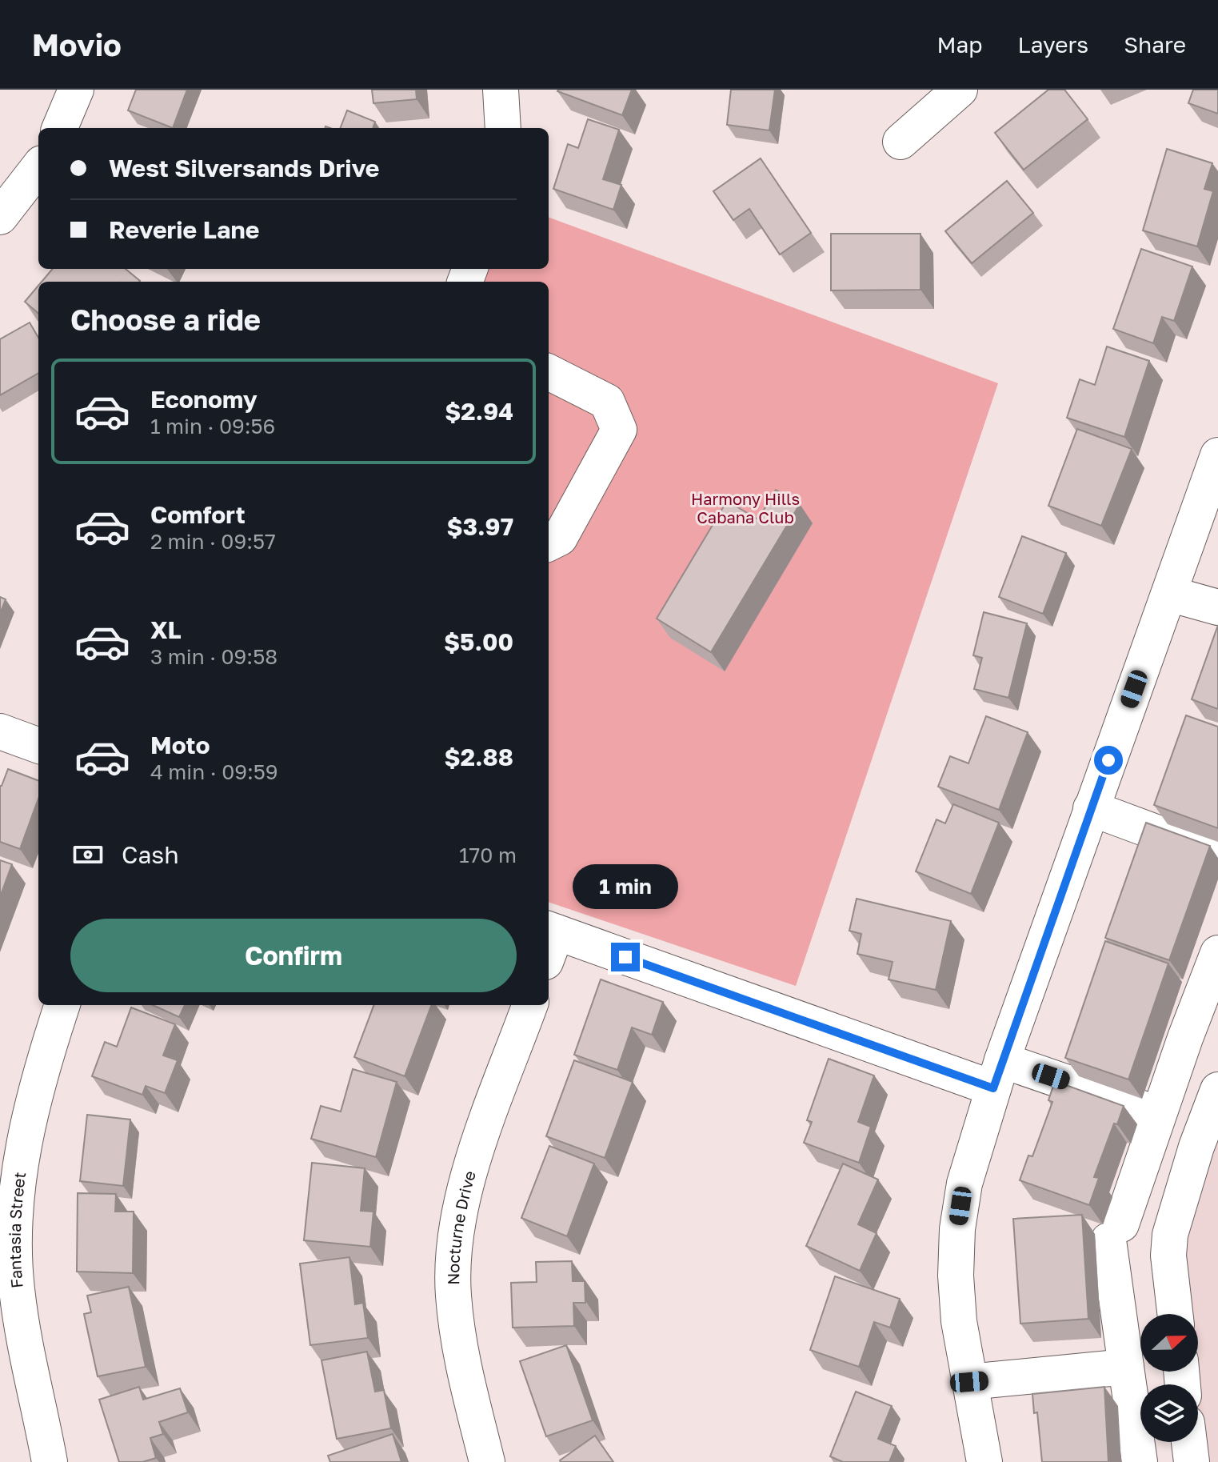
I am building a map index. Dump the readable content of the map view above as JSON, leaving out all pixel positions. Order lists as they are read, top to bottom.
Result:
{
  "streets": {
    "street": ["Nocturne Drive", "Fantasia Street"]
  },
  "parks": ["Harmony Hills Cabana Club"],
  "north": "right",
  "page": {
    "header": "Movio",
    "nav": ["Map", "Layers", "Share"],
    "banner": ["West Silversands Drive", "Reverie Lane"],
    "heading": "Choose a ride",
    "list": [
      {
        "name": "Economy",
        "note": "1 min · 09:56",
        "value": "$2.94"
      },
      {
        "name": "Comfort",
        "note": "2 min · 09:57",
        "value": "$3.97"
      },
      {
        "name": "XL",
        "note": "3 min · 09:58",
        "value": "$5.00"
      },
      {
        "name": "Moto",
        "note": "4 min · 09:59",
        "value": "$2.88"
      }
    ],
    "pay": ["Cash", "170 m"],
    "bubble": "1 min",
    "buttons": "Confirm"
  }
}
